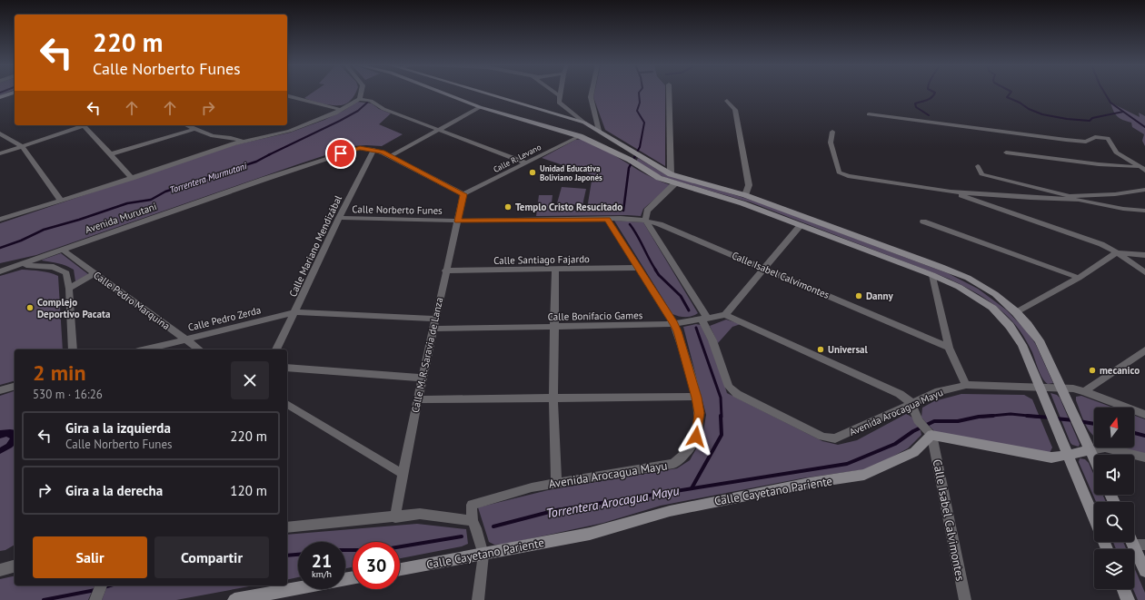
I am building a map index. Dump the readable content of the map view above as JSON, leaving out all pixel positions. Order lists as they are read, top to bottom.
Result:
{
  "streets": {
    "street": [
      "Calle R. Levano",
      "Calle Norberto Funes",
      "Avenida Murutani",
      "Calle Mariano Mendizábal",
      "Calle Santiago Fajardo",
      "Calle Isabel Calvimontes",
      "Calle Pedro Marquina",
      "Calle Bonifacio Games",
      "Calle Pedro Zerda",
      "Calle M. R. Saravia de Lanza",
      "Avenida Arocagua Mayu",
      "Calle Cayetano Pariente"
    ]
  },
  "crossings": [
    ["Calle R. Levano", "Calle M. R. Saravia de Lanza"],
    ["Calle Norberto Funes", "Calle Mariano Mendizábal"],
    ["Calle Norberto Funes", "Calle Isabel Calvimontes"],
    ["Calle Norberto Funes", "Calle M. R. Saravia de Lanza"],
    ["Calle Norberto Funes", "Avenida Arocagua Mayu"],
    ["Avenida Murutani", "Calle Mariano Mendizábal"],
    ["Avenida Murutani", "Calle Pedro Marquina"],
    ["Calle Mariano Mendizábal", "Calle Pedro Zerda"],
    ["Calle Santiago Fajardo", "Calle M. R. Saravia de Lanza"],
    ["Calle Santiago Fajardo", "Avenida Arocagua Mayu"],
    ["Calle Isabel Calvimontes", "Avenida Arocagua Mayu"],
    ["Calle Isabel Calvimontes", "Calle Cayetano Pariente"],
    ["Calle Pedro Marquina", "Calle Pedro Zerda"],
    ["Calle Bonifacio Games", "Calle Pedro Zerda"],
    ["Calle Bonifacio Games", "Calle M. R. Saravia de Lanza"],
    ["Calle Bonifacio Games", "Avenida Arocagua Mayu"],
    ["Calle Pedro Zerda", "Calle M. R. Saravia de Lanza"]
  ],
  "water": ["Torrentera Murmutani", "Torrentera Arocagua Mayu"],
  "places": [
    "Unidad Educativa Boliviano Japonés",
    "Templo Cristo Resucitado",
    "Danny",
    "Complejo Deportivo Pacata",
    "Universal",
    "mecanico"
  ],
  "north": "top",
  "page": {
    "turn": ["220 m", "Calle Norberto Funes"],
    "heading": ["2 min", "530 m · 16:26"],
    "list": [
      {
        "name": "Gira a la izquierda",
        "note": "Calle Norberto Funes",
        "value": "220 m"
      },
      {
        "name": "Gira a la derecha",
        "value": "120 m"
      }
    ],
    "buttons": ["Salir", "Compartir"],
    "speed": "21 km/h",
    "limit": "30"
  }
}
